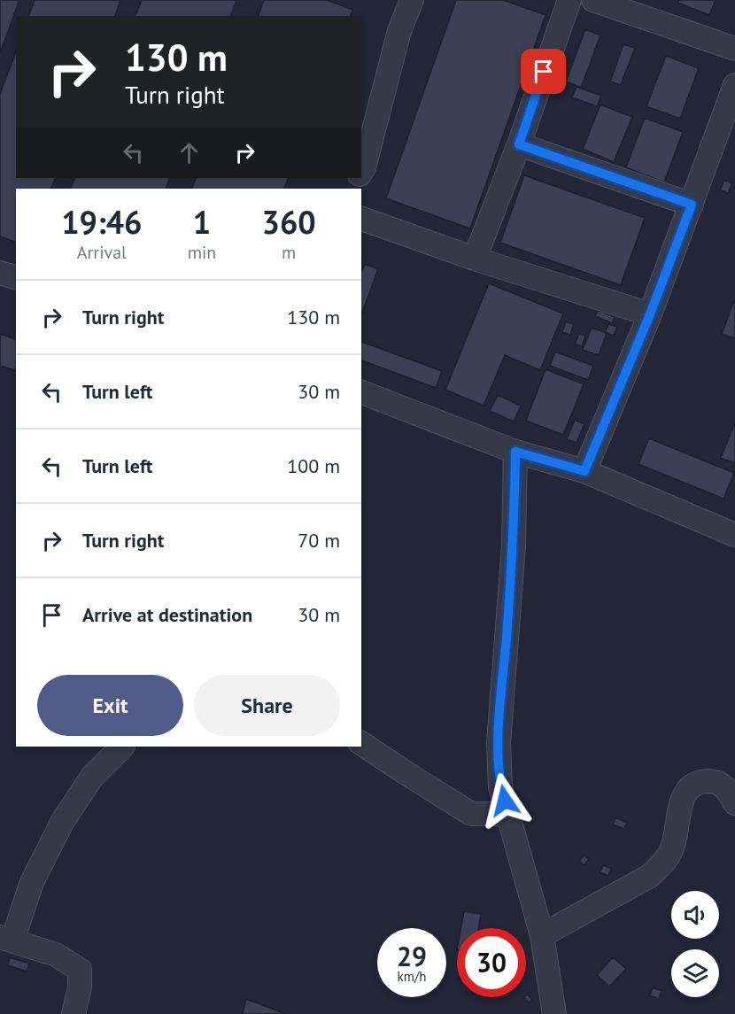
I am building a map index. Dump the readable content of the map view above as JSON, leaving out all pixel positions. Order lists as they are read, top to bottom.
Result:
{
  "page": {
    "turn": ["130 m", "Turn right"],
    "eta": [
      "19:46",
      "Arrival",
      "1",
      "min",
      "360",
      "m"
    ],
    "list": [
      {
        "name": "Turn right",
        "value": "130 m"
      },
      {
        "name": "Turn left",
        "value": "30 m"
      },
      {
        "name": "Turn left",
        "value": "100 m"
      },
      {
        "name": "Turn right",
        "value": "70 m"
      },
      {
        "name": "Arrive at destination",
        "value": "30 m"
      }
    ],
    "buttons": ["Exit", "Share"],
    "speed": "29 km/h",
    "limit": "30"
  }
}
